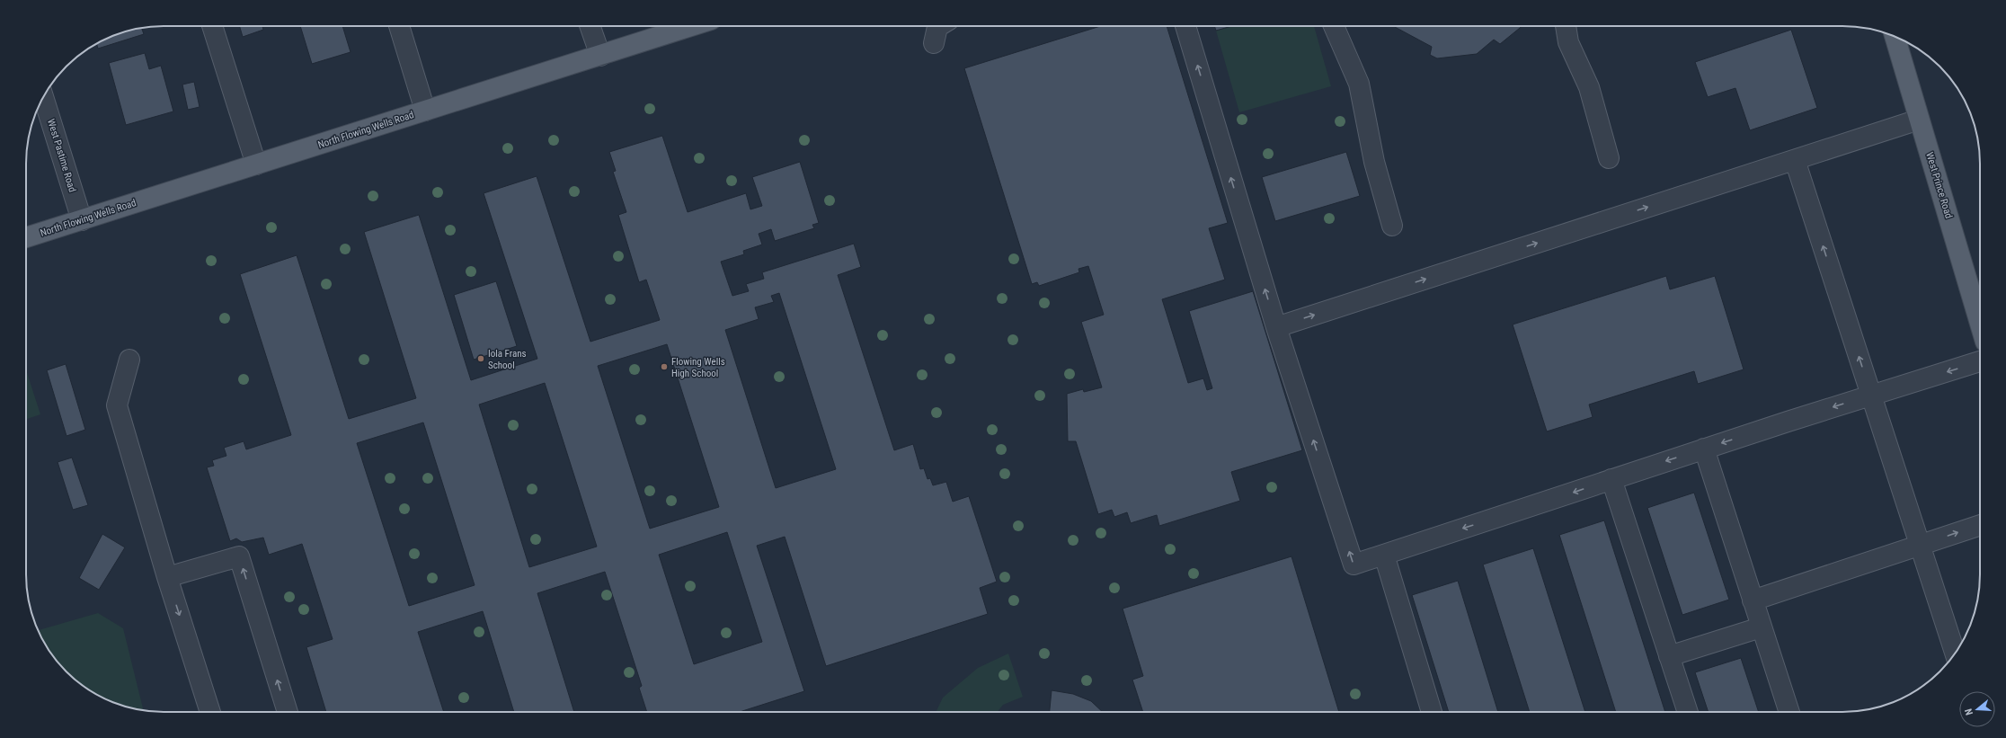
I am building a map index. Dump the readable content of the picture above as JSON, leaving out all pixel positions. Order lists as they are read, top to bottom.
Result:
{
  "streets": {
    "main road": ["North Flowing Wells Road", "West Prince Road"],
    "street": ["West Pastime Road"]
  },
  "crossings": [
    ["North Flowing Wells Road", "West Pastime Road"]
  ],
  "places": ["Iola Frans School", "Flowing Wells High School"],
  "north": "left"
}
